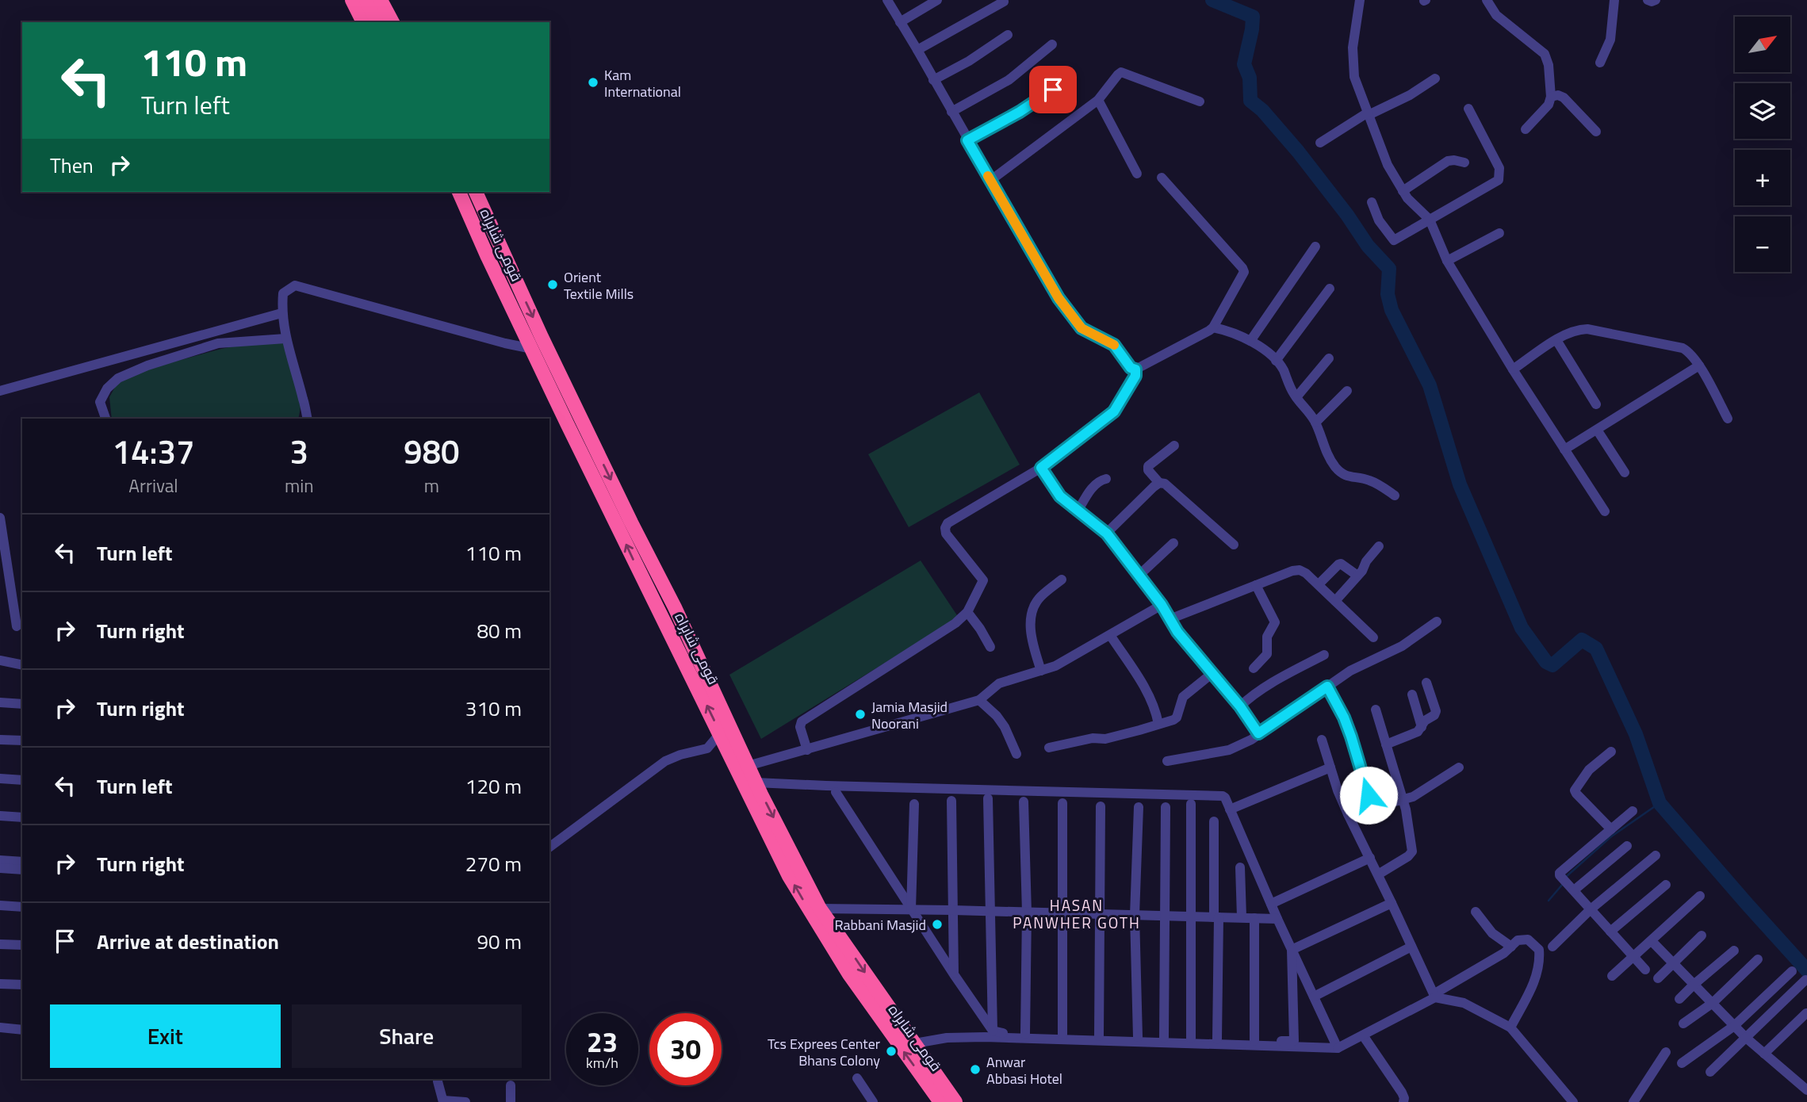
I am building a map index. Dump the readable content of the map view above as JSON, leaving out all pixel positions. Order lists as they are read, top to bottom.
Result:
{
  "streets": {
    "highway": ["قومی شاہراہ"]
  },
  "districts": ["HASAN PANWHER GOTH"],
  "places": [
    "Kam International",
    "Orient Textile Mills",
    "Jamia Masjid Noorani",
    "Rabbani Masjid",
    "Tcs Exprees Center Bhans Colony",
    "Anwar Abbasi Hotel"
  ],
  "north": "top right",
  "page": {
    "map_buttons": ["+", "−"],
    "turn": ["110 m", "Turn left"],
    "then": "Then",
    "eta": [
      "14:37",
      "Arrival",
      "3",
      "min",
      "980",
      "m"
    ],
    "list": [
      {
        "name": "Turn left",
        "value": "110 m"
      },
      {
        "name": "Turn right",
        "value": "80 m"
      },
      {
        "name": "Turn right",
        "value": "310 m"
      },
      {
        "name": "Turn left",
        "value": "120 m"
      },
      {
        "name": "Turn right",
        "value": "270 m"
      },
      {
        "name": "Arrive at destination",
        "value": "90 m"
      }
    ],
    "buttons": ["Exit", "Share"],
    "speed": "23 km/h",
    "limit": "30"
  }
}
